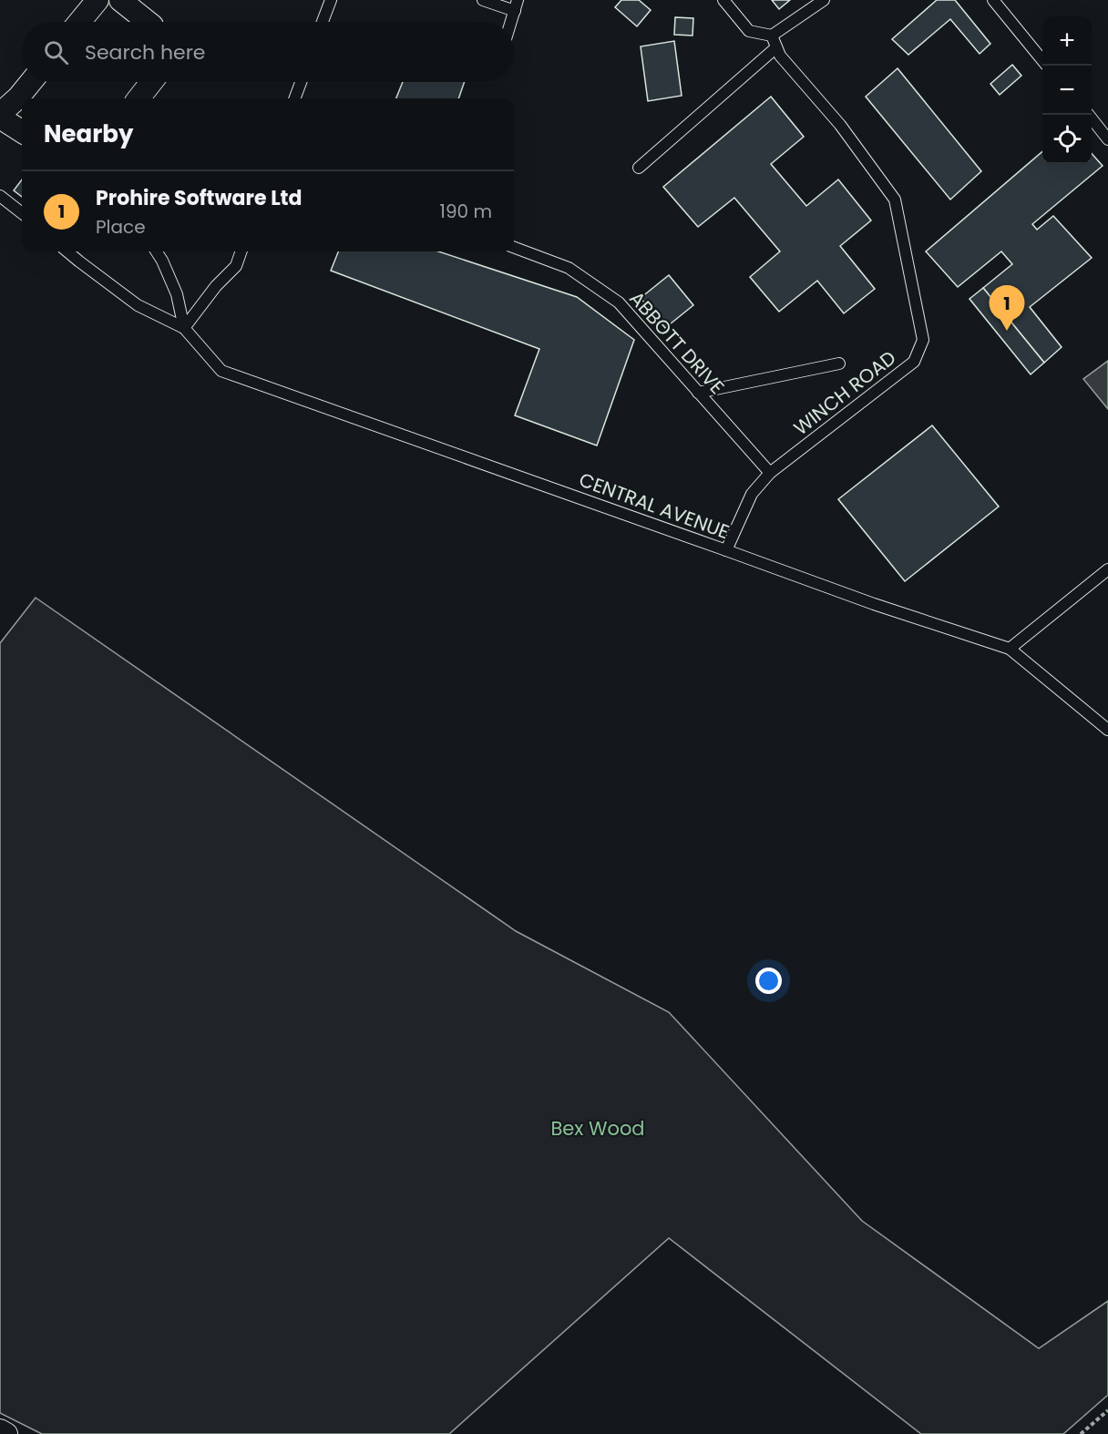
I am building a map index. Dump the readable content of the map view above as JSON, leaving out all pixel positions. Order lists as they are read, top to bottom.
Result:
{
  "streets": {
    "lane": ["ABBOTT DRIVE", "WINCH ROAD", "CENTRAL AVENUE"]
  },
  "crossings": [
    ["ABBOTT DRIVE", "WINCH ROAD"],
    ["WINCH ROAD", "CENTRAL AVENUE"]
  ],
  "parks": ["Bex Wood"],
  "page": {
    "map_buttons": ["+", "−"],
    "search": "Search here",
    "heading": "Nearby",
    "list": [
      {
        "mark": "1",
        "name": "Prohire Software Ltd",
        "note": "Place",
        "value": "190 m"
      }
    ],
    "pins": "1"
  }
}
